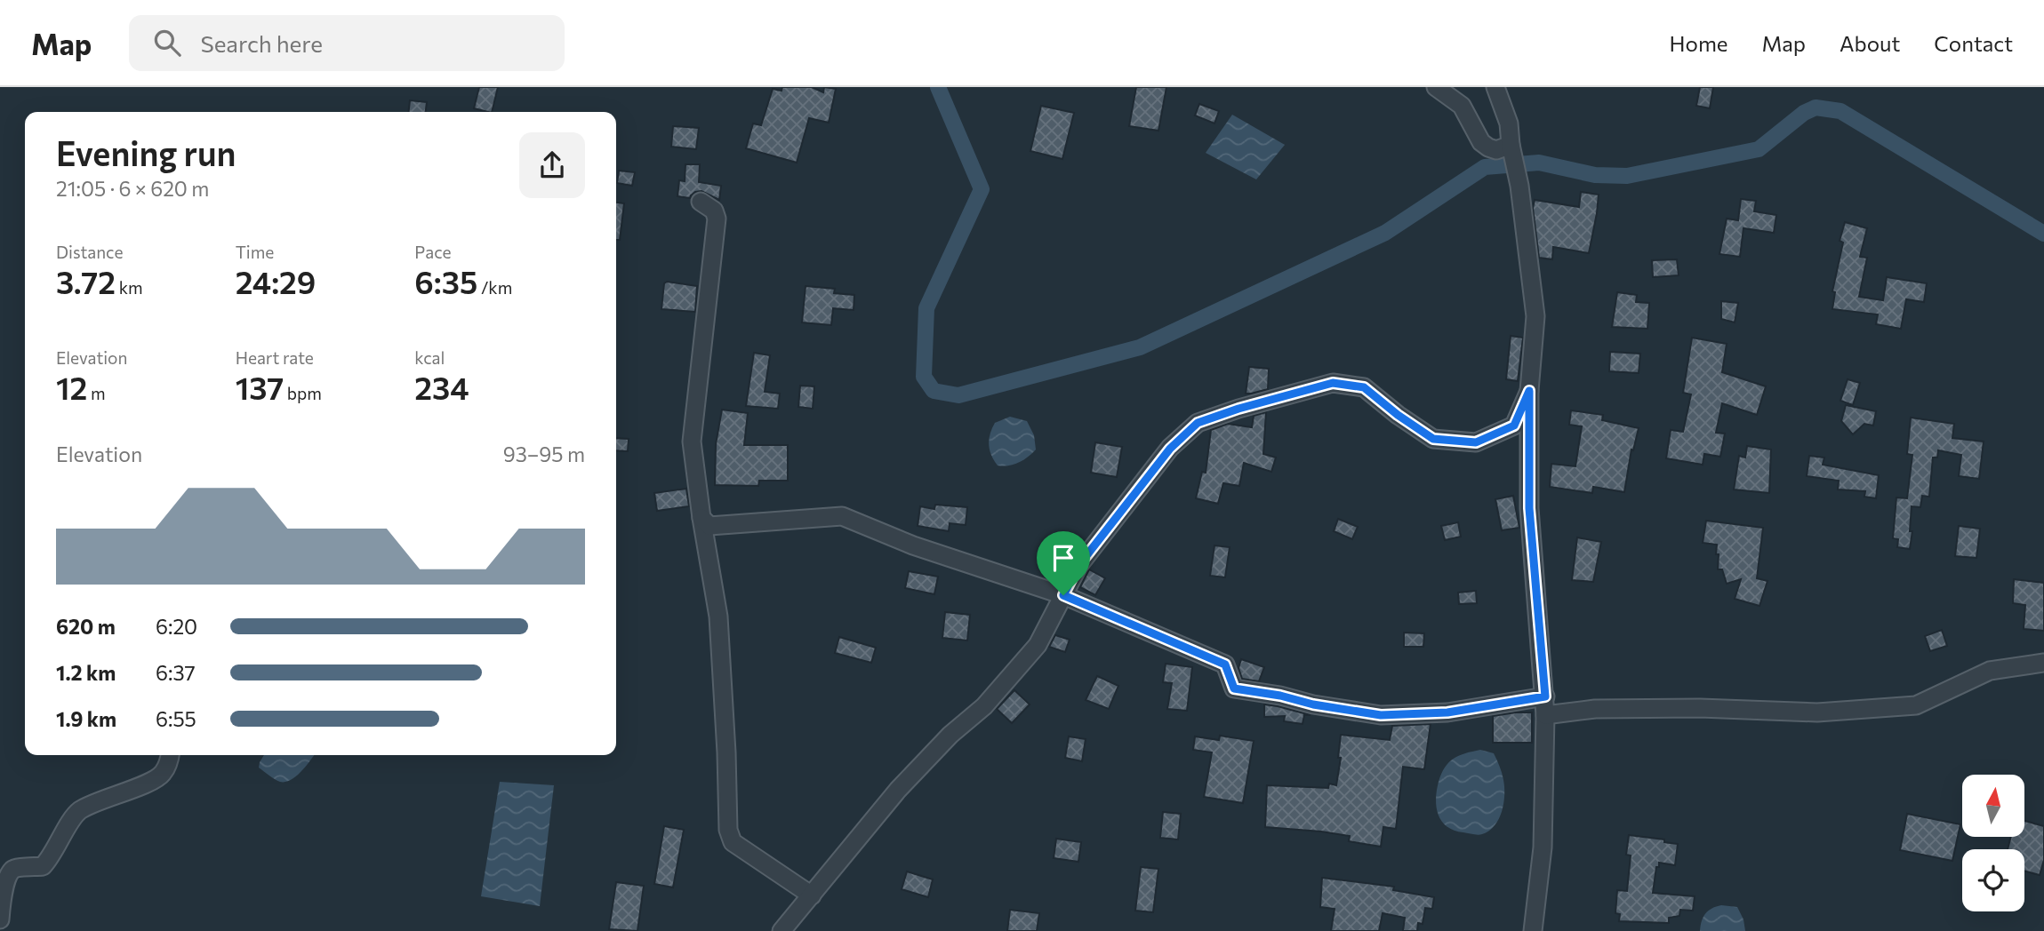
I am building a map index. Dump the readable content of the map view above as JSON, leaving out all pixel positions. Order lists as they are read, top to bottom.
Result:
{
  "north": "top",
  "page": {
    "header": "Map",
    "search": "Search here",
    "nav": [
      "Home",
      "Map",
      "About",
      "Contact"
    ],
    "heading": ["Evening run", "21:05 · 6 × 620 m"],
    "stats": [
      ["Distance", "3.72 km"],
      ["Time", "24:29"],
      ["Pace", "6:35 /km"],
      ["Elevation", "12 m"],
      ["Heart rate", "137 bpm"],
      ["kcal", "234"]
    ],
    "chart": ["Elevation", "93–95 m"],
    "list": [
      {
        "name": "620 m",
        "note": "6:20"
      },
      {
        "name": "1.2 km",
        "note": "6:37"
      },
      {
        "name": "1.9 km",
        "note": "6:55"
      }
    ]
  }
}
